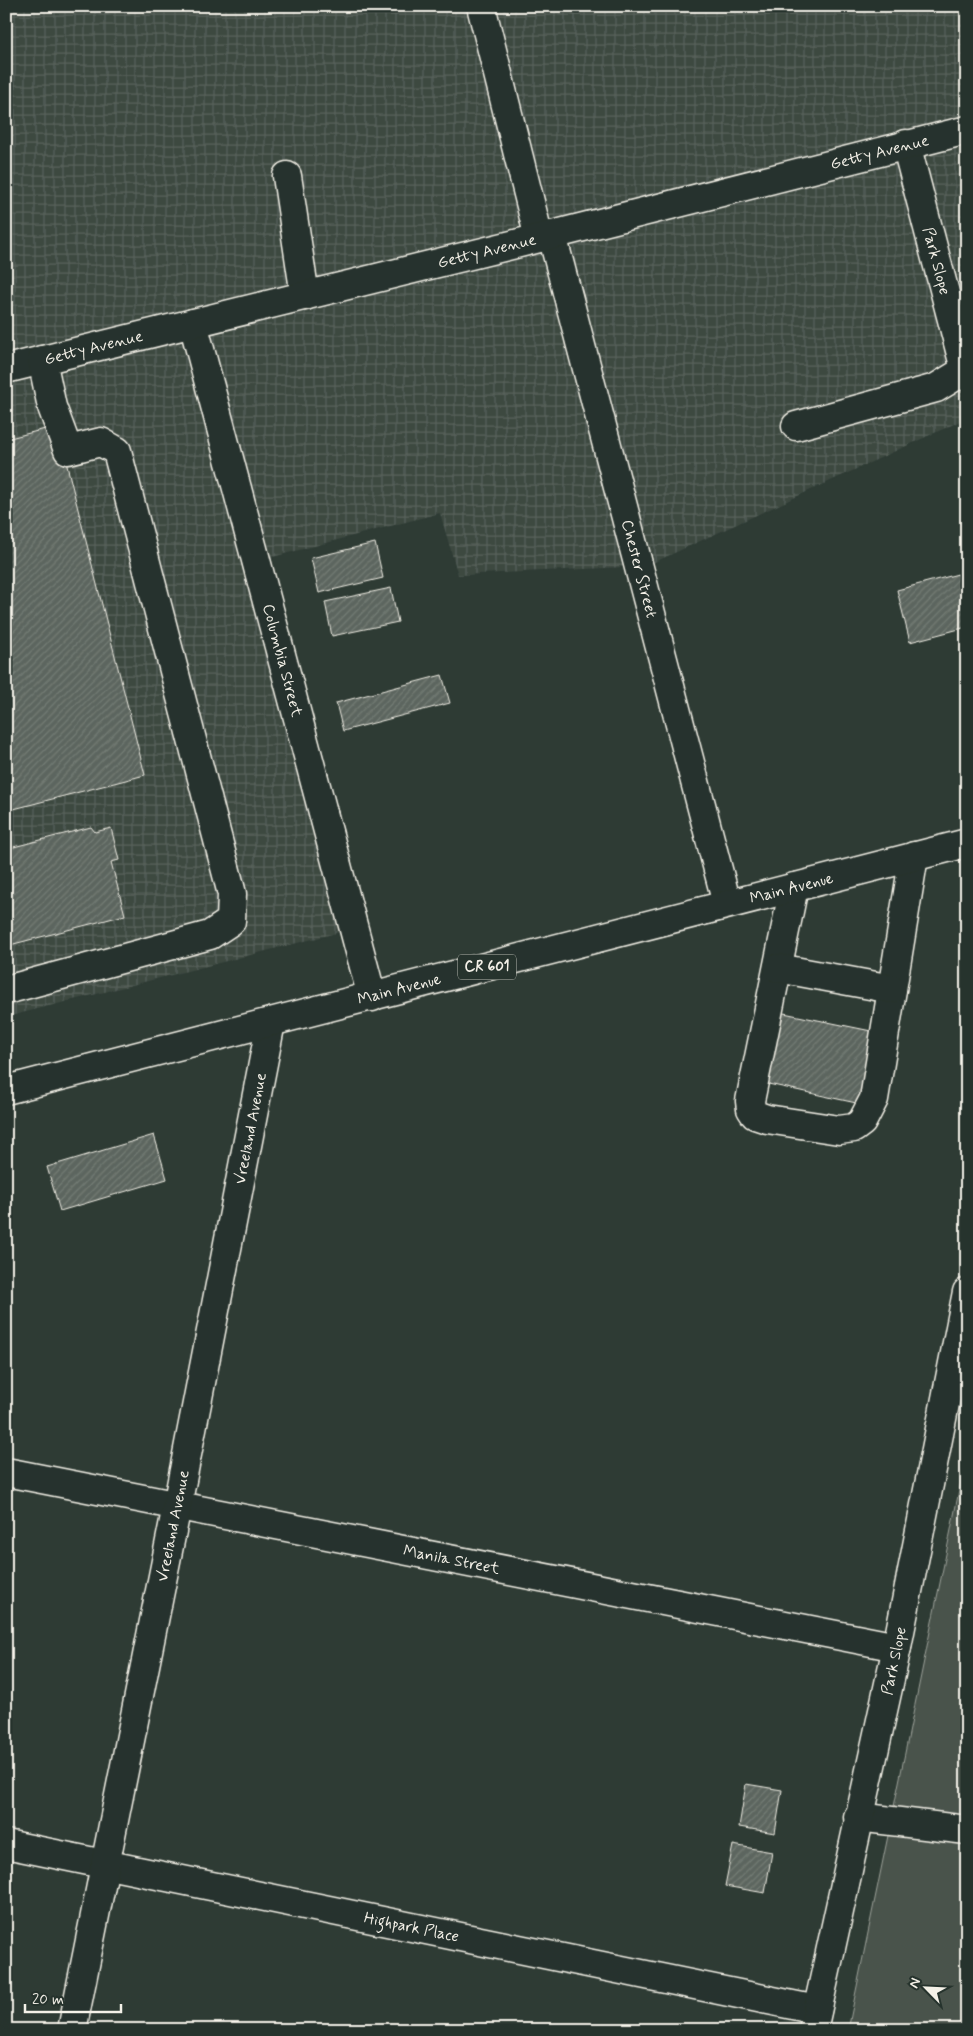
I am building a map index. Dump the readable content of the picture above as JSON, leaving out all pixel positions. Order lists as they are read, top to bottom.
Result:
{
  "streets": {
    "street": [
      "Getty Avenue",
      "Park Slope",
      "Chester Street",
      "Columbia Street",
      "Main Avenue",
      "CR 601",
      "Vreeland Avenue",
      "Manila Street",
      "Highpark Place"
    ]
  },
  "crossings": [
    ["Getty Avenue", "Park Slope"],
    ["Getty Avenue", "Chester Street"],
    ["Getty Avenue", "Columbia Street"],
    ["Park Slope", "Manila Street"],
    ["Park Slope", "Highpark Place"],
    ["Chester Street", "Main Avenue"],
    ["Columbia Street", "Main Avenue"],
    ["Main Avenue", "Vreeland Avenue"],
    ["Vreeland Avenue", "Manila Street"],
    ["Vreeland Avenue", "Highpark Place"]
  ],
  "scale_bar": "20 m",
  "north": "top left"
}
